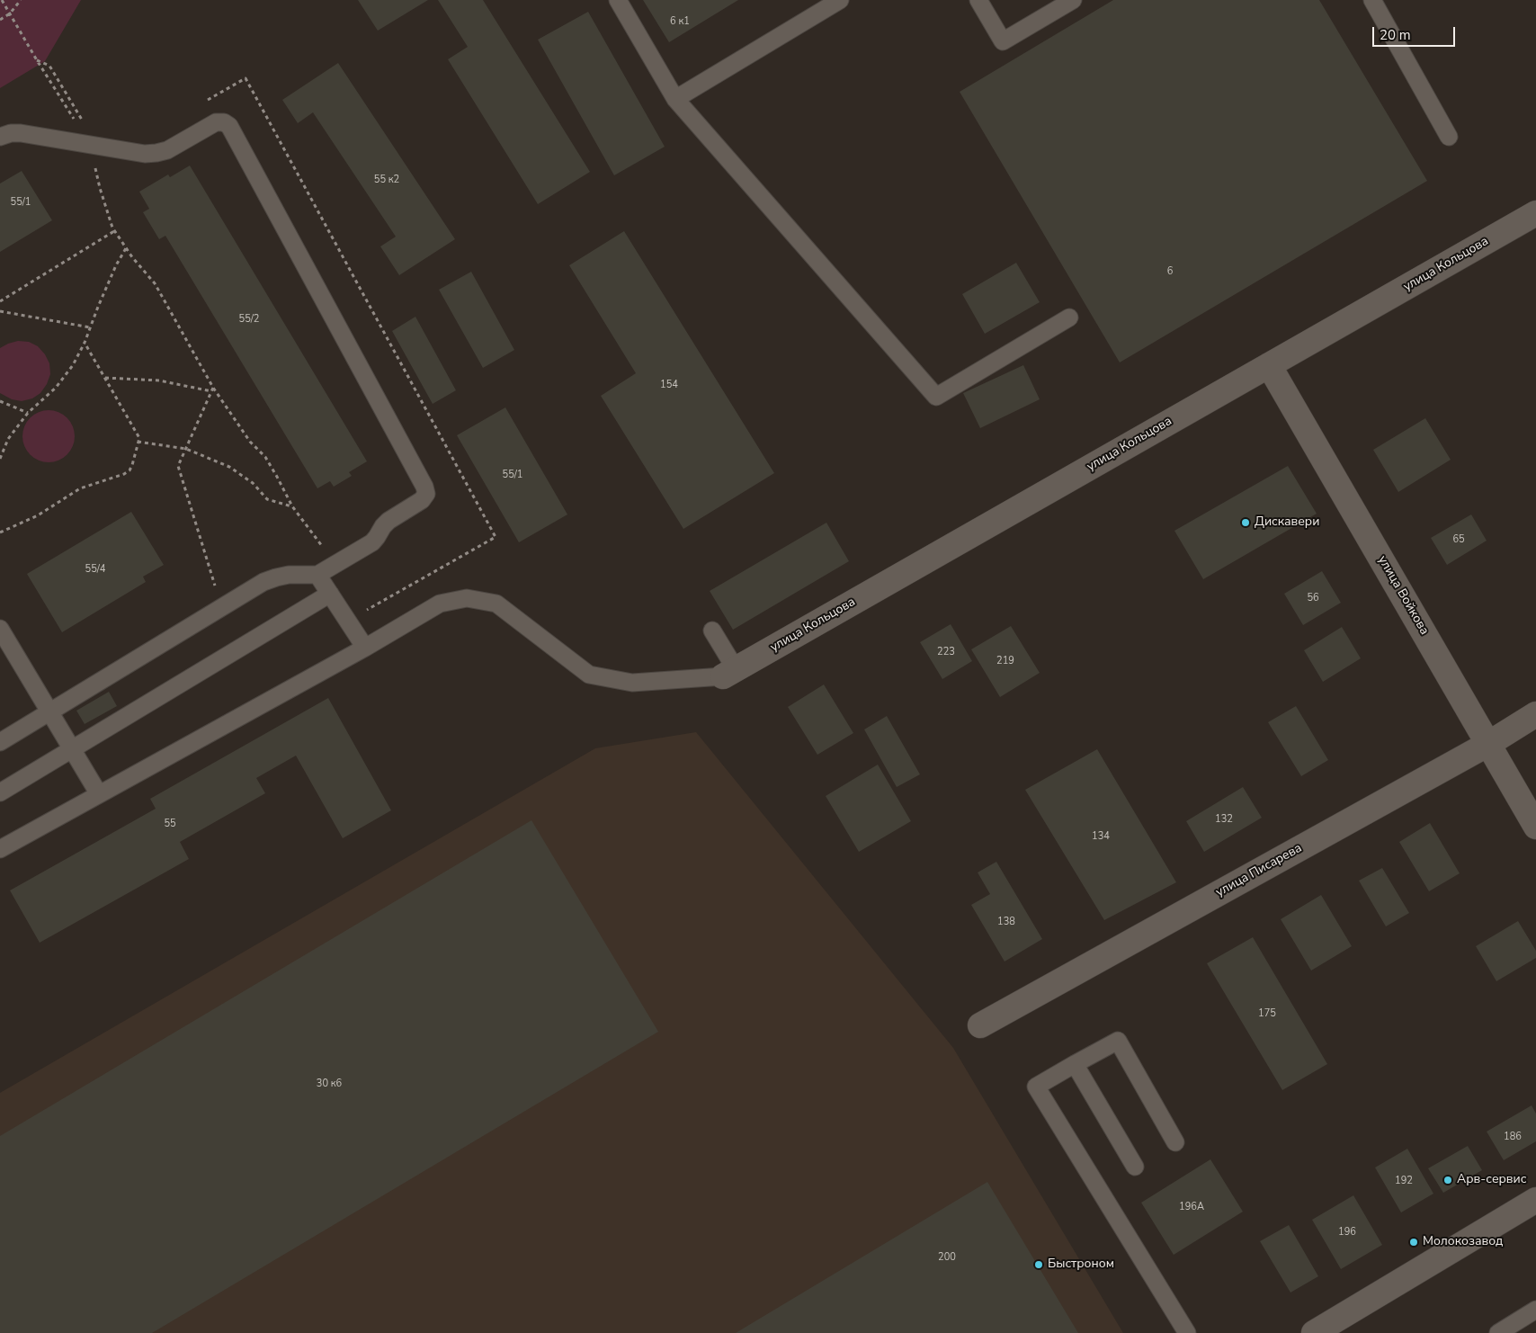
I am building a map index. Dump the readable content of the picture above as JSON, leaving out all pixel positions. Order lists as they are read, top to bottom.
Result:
{
  "streets": {
    "street": ["улица Кольцова", "улица Войкова", "улица Писарева"]
  },
  "crossings": [
    ["улица Кольцова", "улица Войкова"],
    ["улица Войкова", "улица Писарева"]
  ],
  "places": [
    "Дискавери",
    "Арв-сервис",
    "Молокозавод",
    "Быстроном"
  ],
  "house_numbers": [
    "6 к1",
    "55 к2",
    "55/1",
    "6",
    "55/2",
    "154",
    "55/1",
    "65",
    "55/4",
    "56",
    "223",
    "219",
    "132",
    "55",
    "134",
    "138",
    "175",
    "30 к6",
    "186",
    "192",
    "196А",
    "196",
    "200"
  ],
  "scale_bar": "20 m"
}
